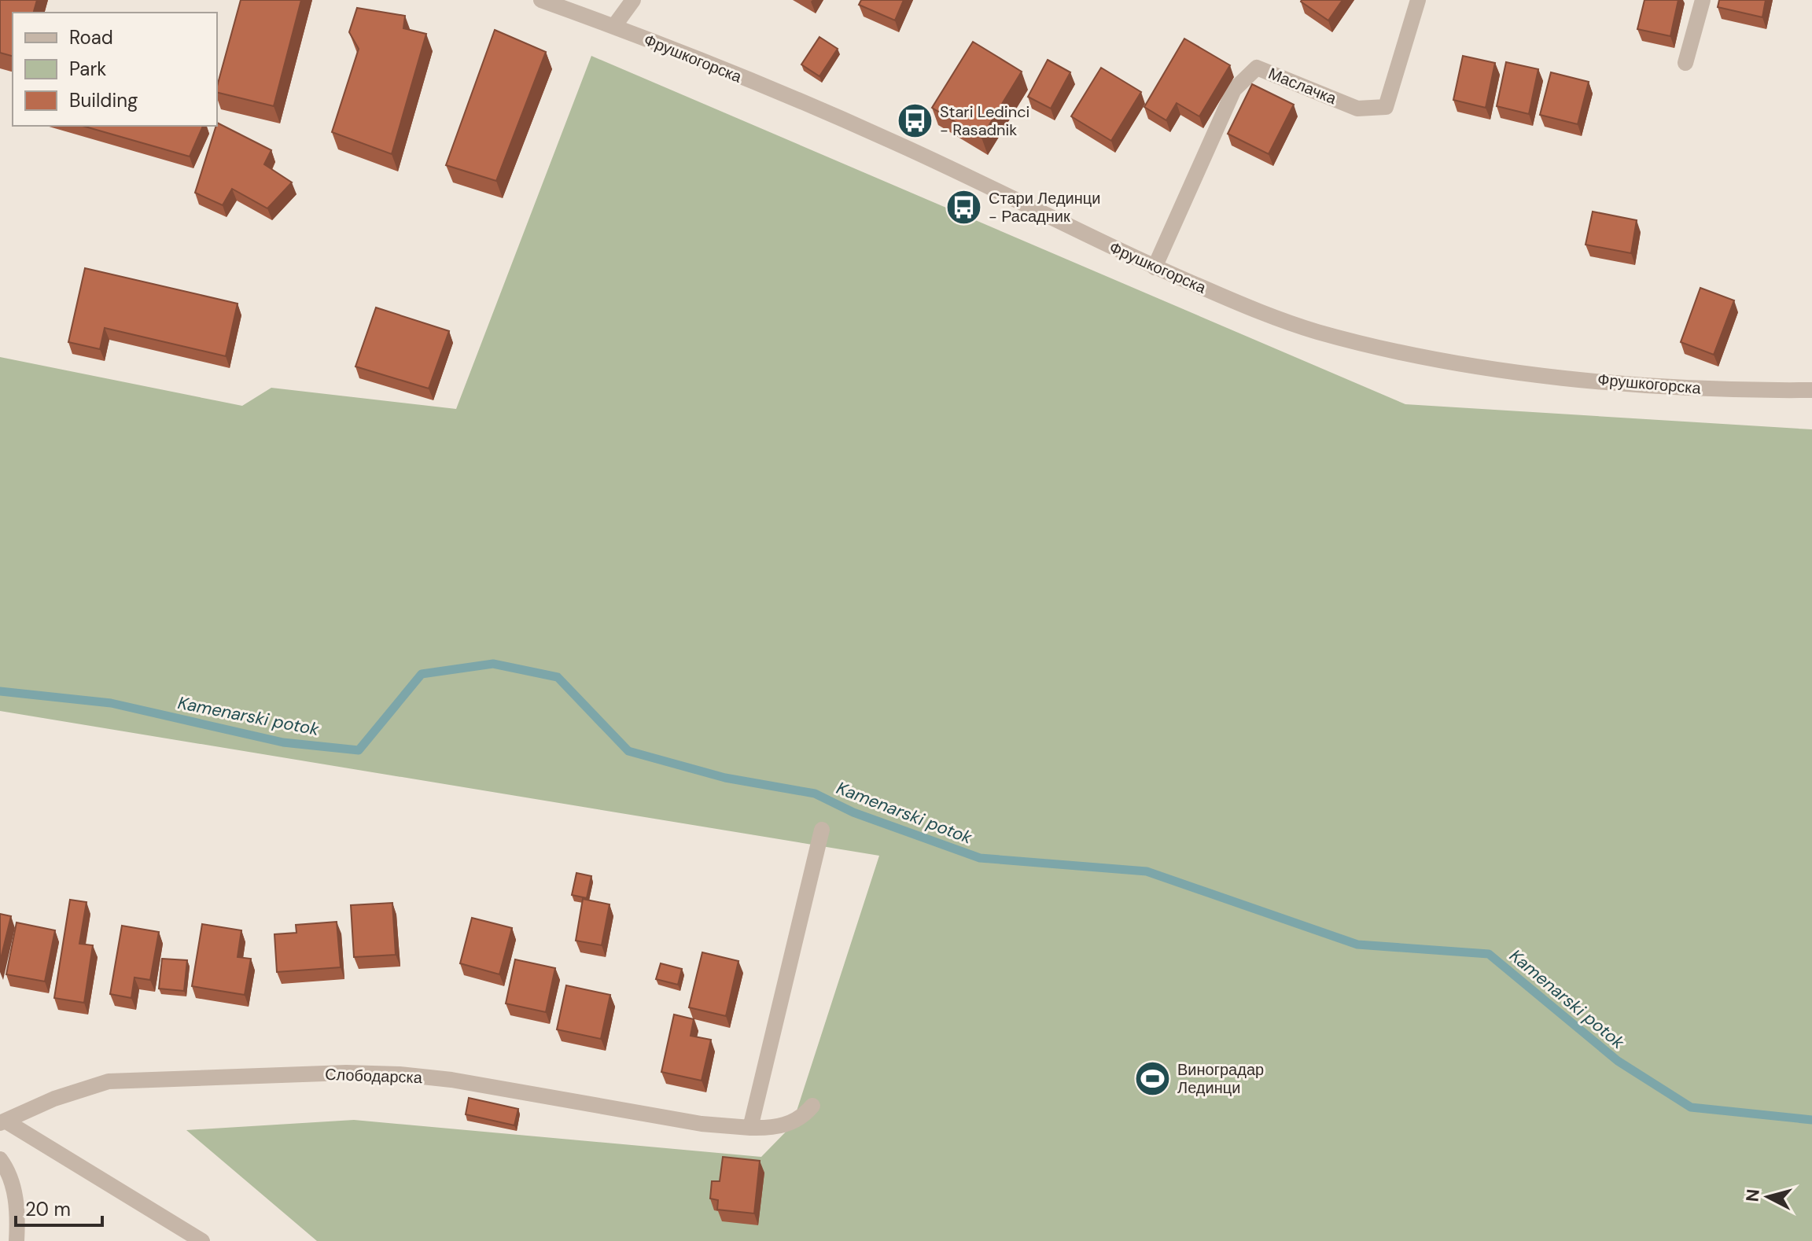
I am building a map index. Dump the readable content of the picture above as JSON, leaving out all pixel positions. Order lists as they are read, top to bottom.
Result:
{
  "streets": {
    "street": ["Фрушкогорска", "Маслачка", "Слободарска"]
  },
  "crossings": [
    ["Фрушкогорска", "Маслачка"]
  ],
  "water": ["Kamenarski potok"],
  "places": {
    "bus stop": ["Stari Ledinci - Rasadnik", "Стари Лединци - Расадник"],
    "sports": ["Виноградар Лединци"]
  },
  "legend": ["Road", "Park", "Building"],
  "scale_bar": "20 m",
  "north": "left"
}
